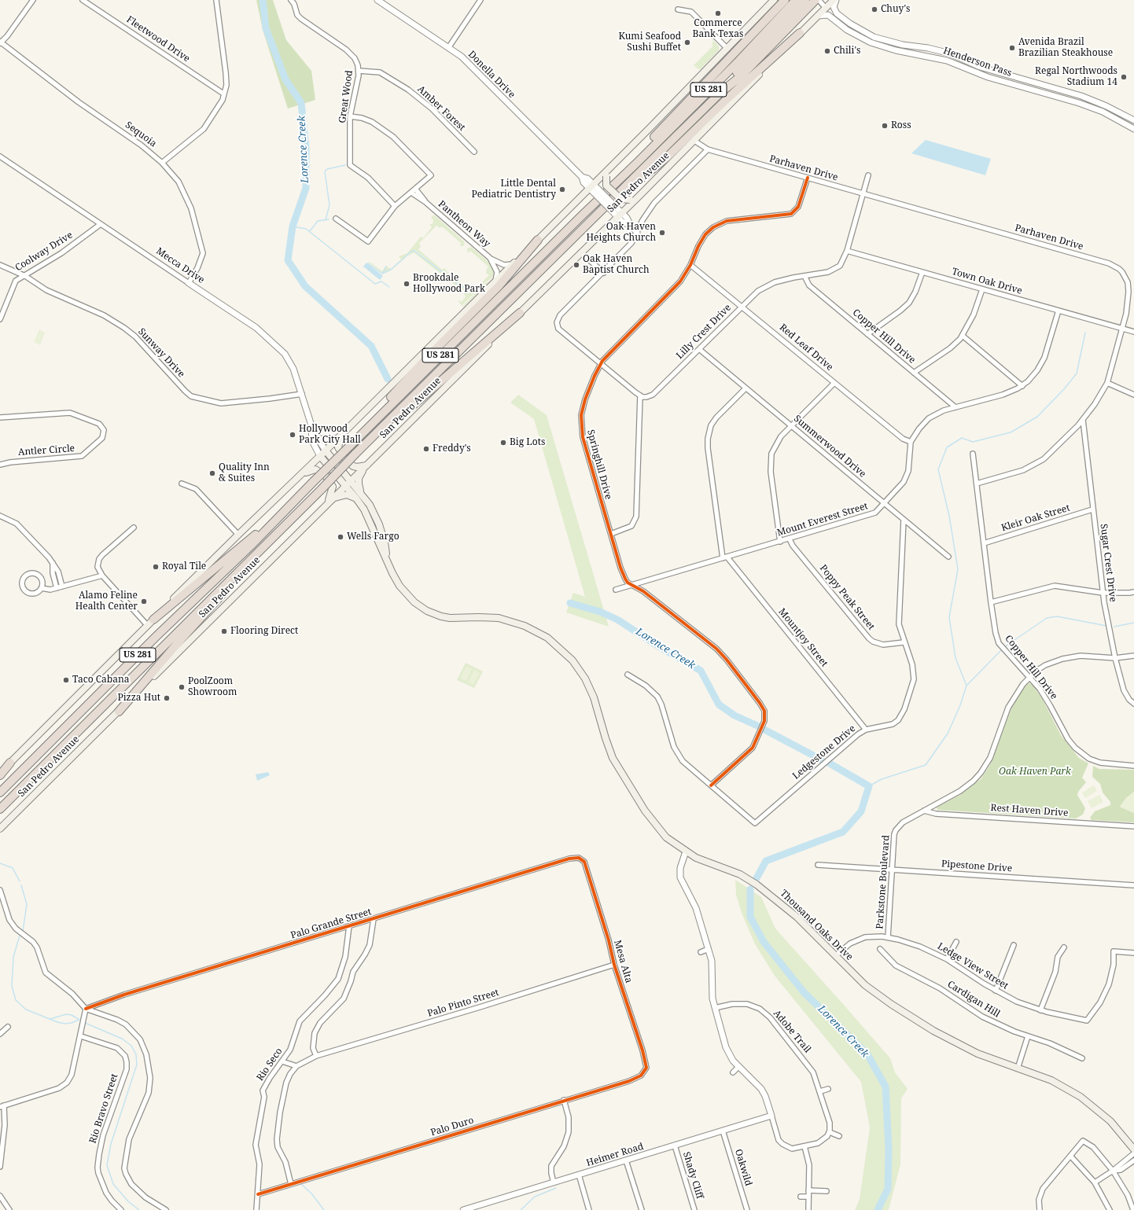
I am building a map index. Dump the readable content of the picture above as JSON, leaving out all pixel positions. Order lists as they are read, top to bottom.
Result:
{
  "streets": {
    "highway": ["US 281"],
    "main road": ["San Pedro Avenue", "Mecca Drive", "Thousand Oaks Drive"],
    "street": [
      "Fleetwood Drive",
      "Henderson Pass",
      "Donella Drive",
      "Great Wood",
      "Amber Forest",
      "Sequoia",
      "Parhaven Drive",
      "Pantheon Way",
      "Coolway Drive",
      "Town Oak Drive",
      "Lilly Crest Drive",
      "Copper Hill Drive",
      "Red Leaf Drive",
      "Sunway Drive",
      "Summerwood Drive",
      "Antler Circle",
      "Springhill Drive",
      "Kleir Oak Street",
      "Mount Everest Street",
      "Sugar Crest Drive",
      "Poppy Peak Street",
      "Mountjoy Street",
      "Ledgestone Drive",
      "Rest Haven Drive",
      "Pipestone Drive",
      "Parkstone Boulevard",
      "Palo Grande Street",
      "Mesa Alta",
      "Ledge View Street",
      "Cardigan Hill",
      "Palo Pinto Street",
      "Adobe Trail",
      "Rio Seco",
      "Rio Bravo Street",
      "Palo Duro",
      "Heimer Road",
      "Oakwild",
      "Shady Cliff"
    ]
  },
  "crossings": [
    ["Henderson Pass", "San Pedro Avenue"],
    ["Donella Drive", "San Pedro Avenue"],
    ["US 281", "San Pedro Avenue"],
    ["Great Wood", "Amber Forest"],
    ["Sequoia", "Mecca Drive"],
    ["Parhaven Drive", "San Pedro Avenue"],
    ["Parhaven Drive", "Town Oak Drive"],
    ["Parhaven Drive", "Lilly Crest Drive"],
    ["Parhaven Drive", "Copper Hill Drive"],
    ["Parhaven Drive", "Springhill Drive"],
    ["Parhaven Drive", "Sugar Crest Drive"],
    ["San Pedro Avenue", "Mecca Drive"],
    ["San Pedro Avenue", "Thousand Oaks Drive"],
    ["Coolway Drive", "Mecca Drive"],
    ["Coolway Drive", "Sunway Drive"],
    ["Mecca Drive", "Sunway Drive"],
    ["Mecca Drive", "Thousand Oaks Drive"],
    ["Town Oak Drive", "Lilly Crest Drive"],
    ["Town Oak Drive", "Mount Everest Street"],
    ["Lilly Crest Drive", "Copper Hill Drive"],
    ["Lilly Crest Drive", "Red Leaf Drive"],
    ["Lilly Crest Drive", "Summerwood Drive"],
    ["Copper Hill Drive", "Kleir Oak Street"],
    ["Copper Hill Drive", "Mount Everest Street"],
    ["Copper Hill Drive", "Parkstone Boulevard"],
    ["Red Leaf Drive", "Springhill Drive"],
    ["Red Leaf Drive", "Mount Everest Street"],
    ["Summerwood Drive", "Mount Everest Street"],
    ["Summerwood Drive", "Ledgestone Drive"],
    ["Springhill Drive", "Mount Everest Street"],
    ["Springhill Drive", "Ledgestone Drive"],
    ["Kleir Oak Street", "Sugar Crest Drive"],
    ["Mount Everest Street", "Poppy Peak Street"],
    ["Mount Everest Street", "Mountjoy Street"],
    ["Sugar Crest Drive", "Parkstone Boulevard"],
    ["Poppy Peak Street", "Ledgestone Drive"],
    ["Mountjoy Street", "Ledgestone Drive"],
    ["Rest Haven Drive", "Parkstone Boulevard"],
    ["Pipestone Drive", "Parkstone Boulevard"],
    ["Parkstone Boulevard", "Ledge View Street"],
    ["Palo Grande Street", "Mesa Alta"],
    ["Palo Grande Street", "Rio Seco"],
    ["Thousand Oaks Drive", "Ledge View Street"],
    ["Mesa Alta", "Palo Pinto Street"],
    ["Mesa Alta", "Palo Duro"],
    ["Rio Seco", "Palo Duro"],
    ["Heimer Road", "Oakwild"],
    ["Heimer Road", "Shady Cliff"]
  ],
  "water": ["Lorence Creek"],
  "parks": ["Oak Haven Park"],
  "places": [
    "Chuy's",
    "Commerce Bank Texas",
    "Kumi Seafood Sushi Buffet",
    "Avenida Brazil Brazilian Steakhouse",
    "Chili's",
    "Regal Northwoods Stadium 14",
    "Ross",
    "Little Dental Pediatric Dentistry",
    "Oak Haven Heights Church",
    "Oak Haven Baptist Church",
    "Brookdale Hollywood Park",
    "Hollywood Park City Hall",
    "Big Lots",
    "Freddy's",
    "Quality Inn & Suites",
    "Wells Fargo",
    "Royal Tile",
    "Alamo Feline Health Center",
    "Flooring Direct",
    "Taco Cabana",
    "PoolZoom Showroom",
    "Pizza Hut"
  ]
}
